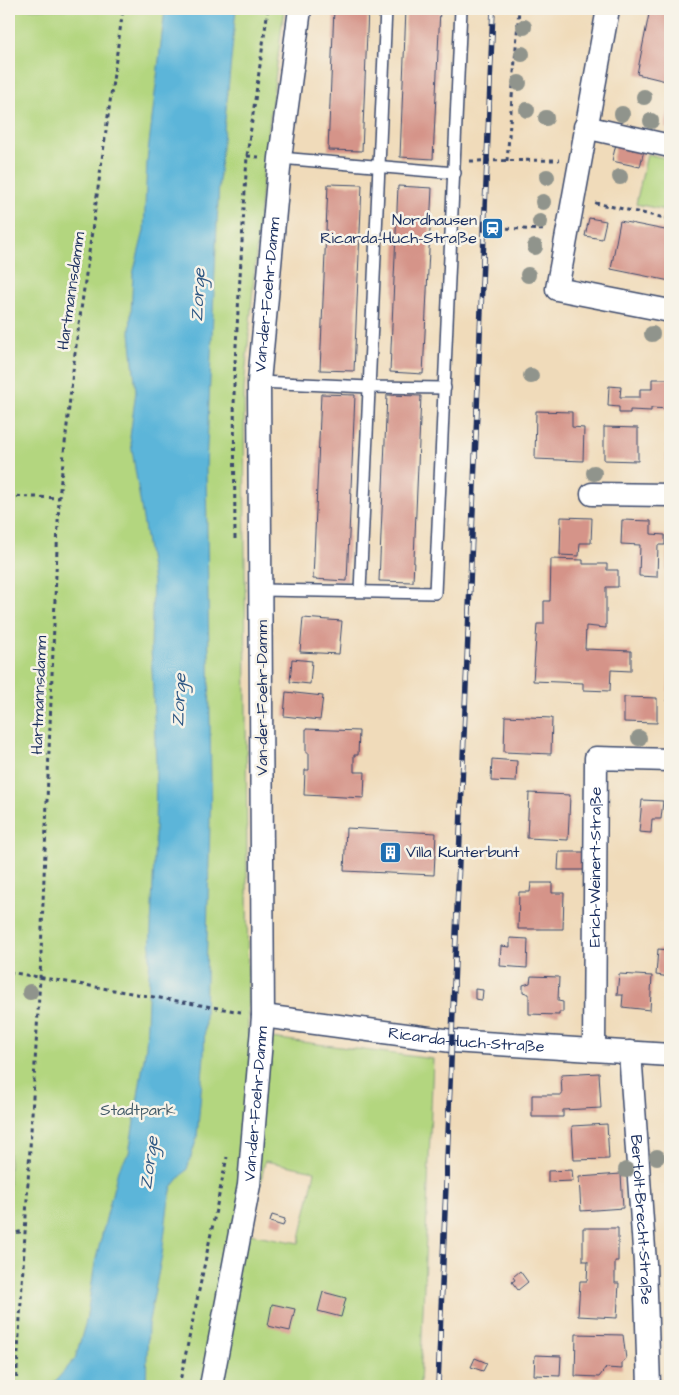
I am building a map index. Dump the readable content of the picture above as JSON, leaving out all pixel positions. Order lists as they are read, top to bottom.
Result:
{
  "streets": {
    "street": [
      "Van-der-Foehr-Damm",
      "Erich-Weinert-Straße",
      "Ricarda-Huch-Straße",
      "Bertolt-Brecht-Straße"
    ],
    "path": ["Hartmannsdamm"]
  },
  "crossings": [
    ["Van-der-Foehr-Damm", "Ricarda-Huch-Straße"],
    ["Erich-Weinert-Straße", "Ricarda-Huch-Straße"],
    ["Ricarda-Huch-Straße", "Bertolt-Brecht-Straße"]
  ],
  "water": ["Zorge"],
  "parks": ["Stadtpark"],
  "places": {
    "station": ["Nordhausen Ricarda-Huch-Straße"],
    "building": ["Villa Kunterbunt"]
  }
}
